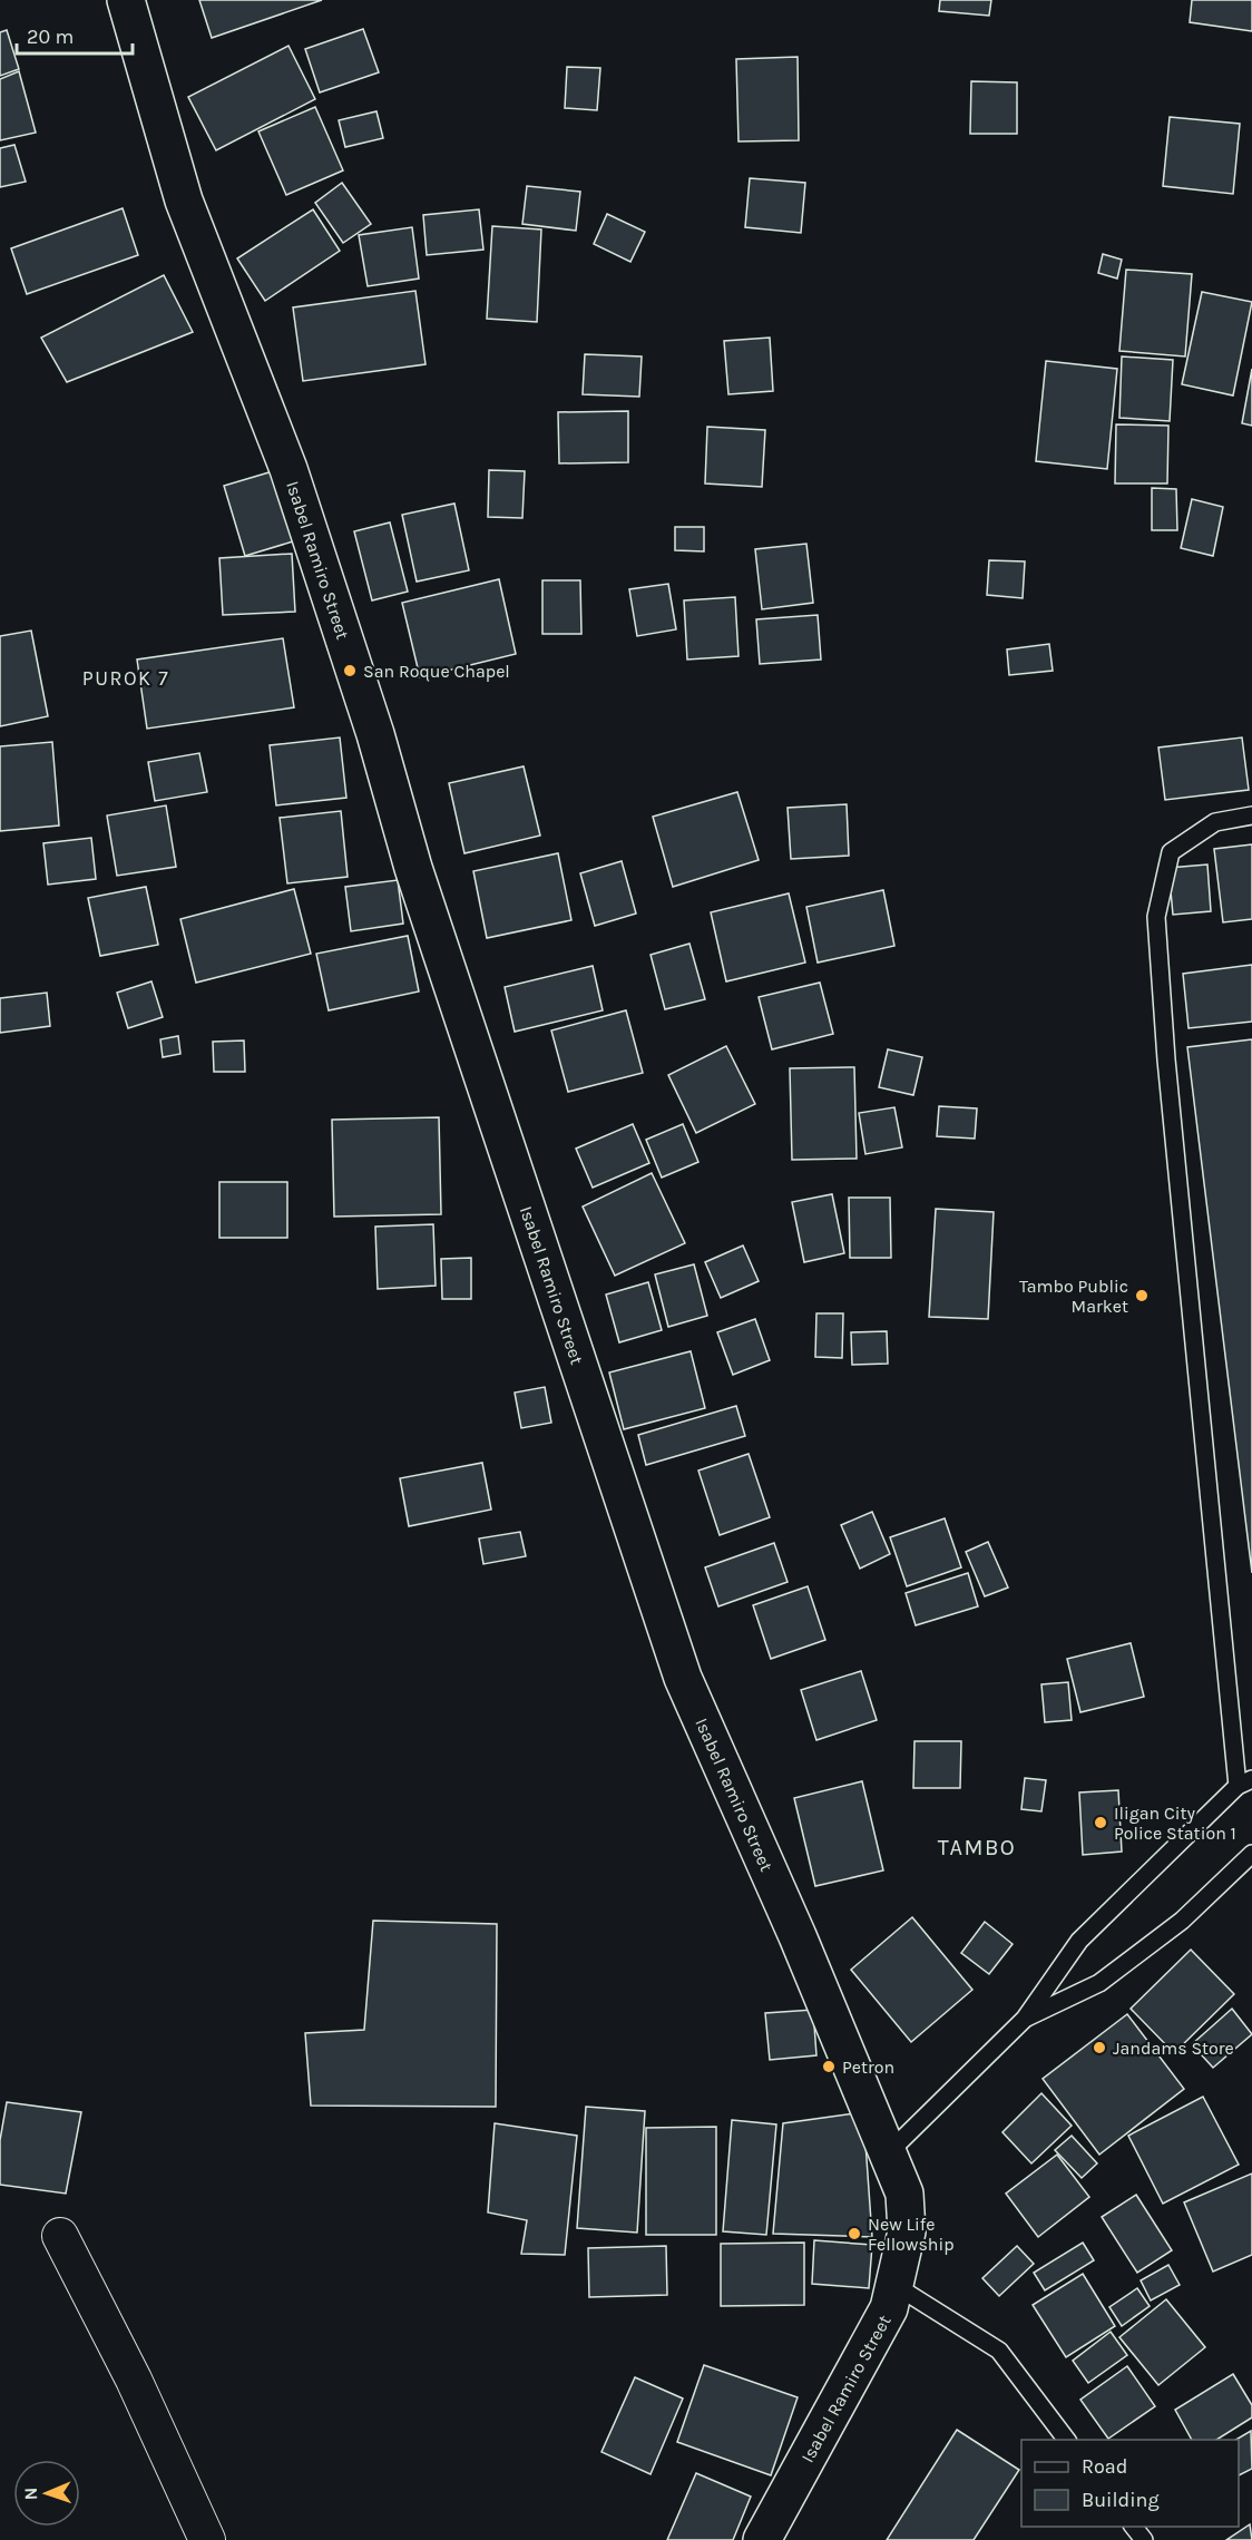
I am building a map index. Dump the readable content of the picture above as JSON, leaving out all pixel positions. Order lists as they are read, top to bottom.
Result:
{
  "streets": {
    "street": ["Isabel Ramiro Street"]
  },
  "districts": ["PUROK 7", "TAMBO"],
  "places": [
    "San Roque Chapel",
    "Tambo Public Market",
    "Iligan City Police Station 1",
    "Jandams Store",
    "Petron",
    "New Life Fellowship"
  ],
  "legend": ["Road", "Building"],
  "scale_bar": "20 m",
  "north": "left"
}
